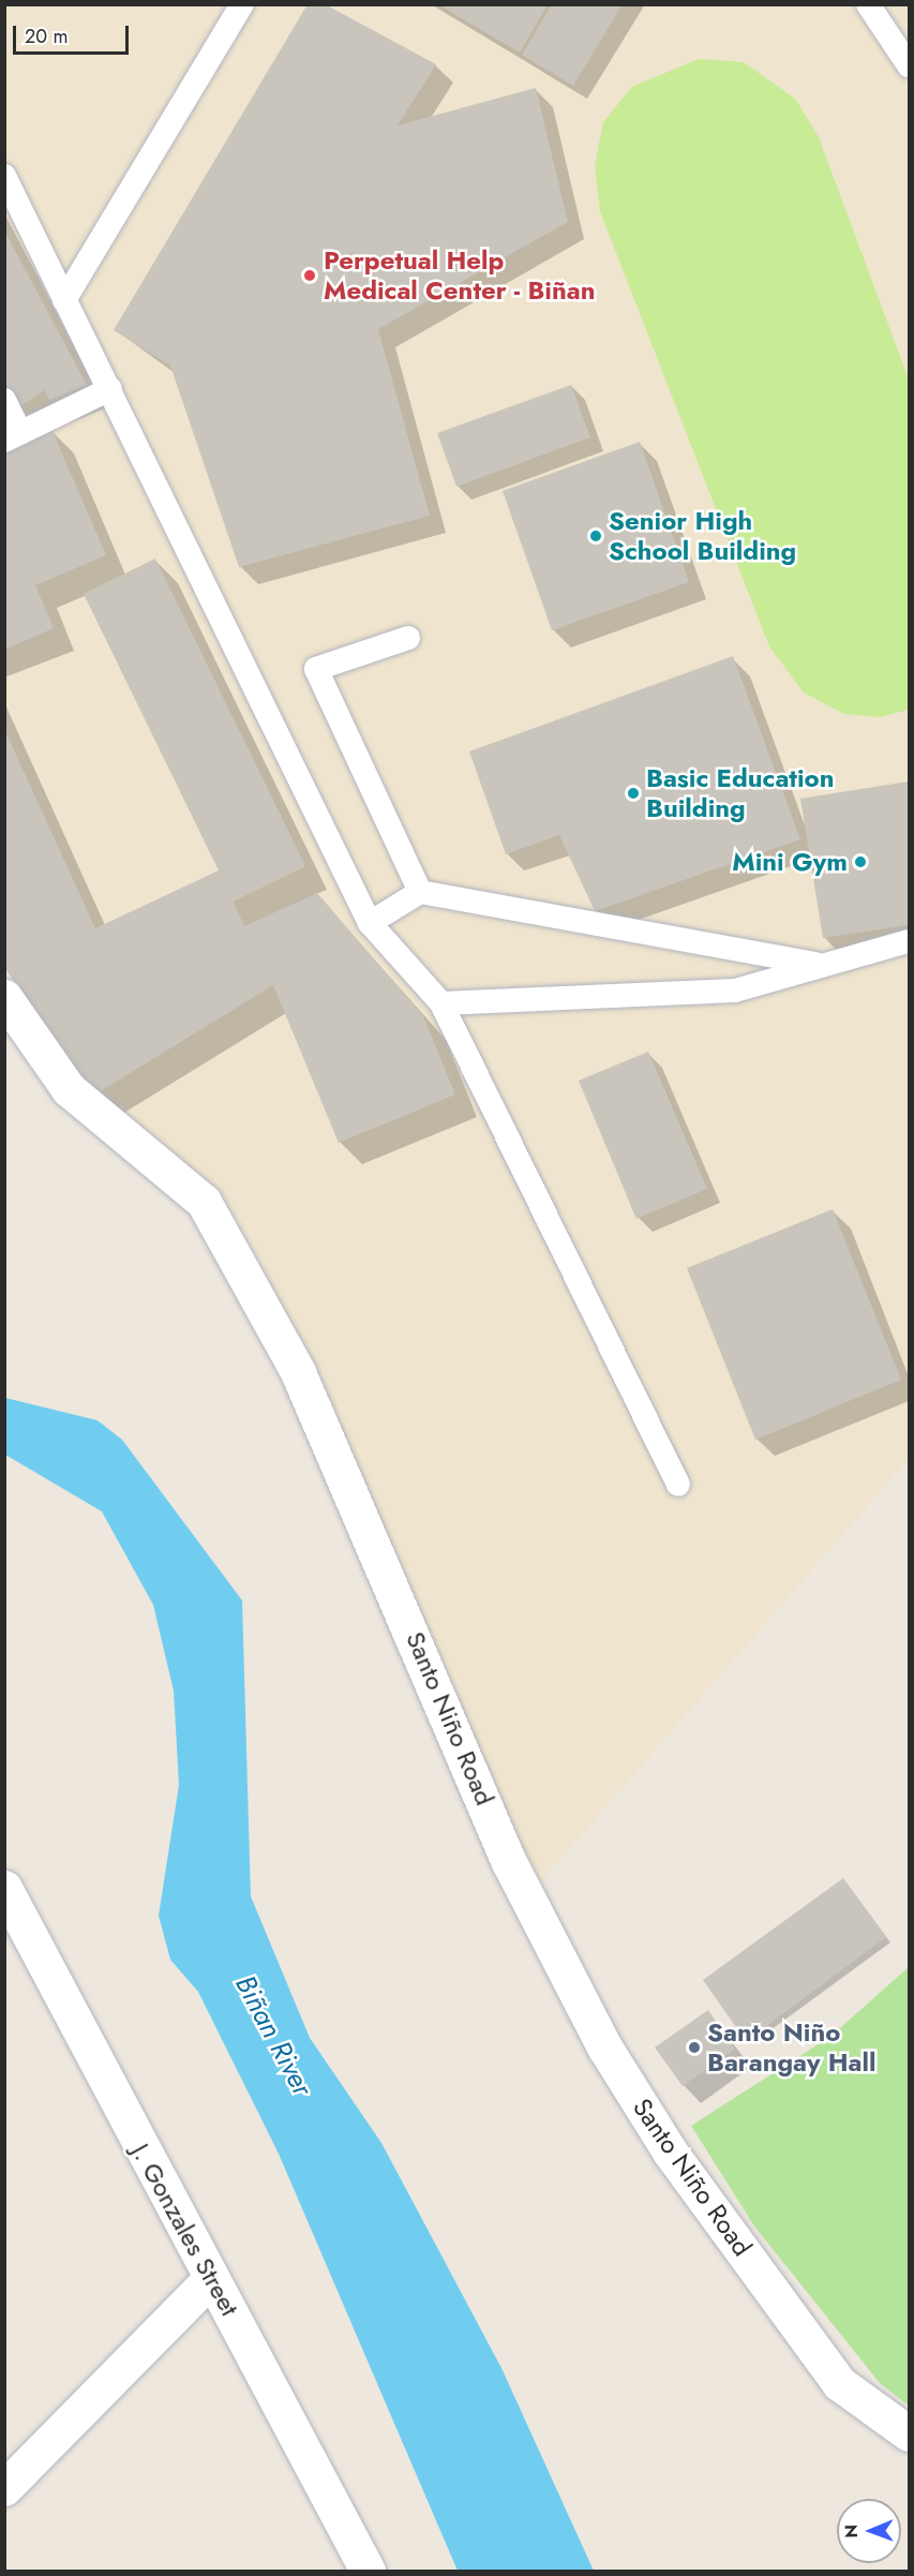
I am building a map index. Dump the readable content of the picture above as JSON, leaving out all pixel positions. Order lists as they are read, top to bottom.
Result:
{
  "streets": {
    "street": ["Santo Niño Road", "J. Gonzales Street"]
  },
  "water": ["Biñan River"],
  "places": [
    "Perpetual Help Medical Center - Biñan",
    "Senior High School Building",
    "Basic Education Building",
    "Mini Gym",
    "Santo Niño Barangay Hall"
  ],
  "scale_bar": "20 m",
  "north": "left"
}
